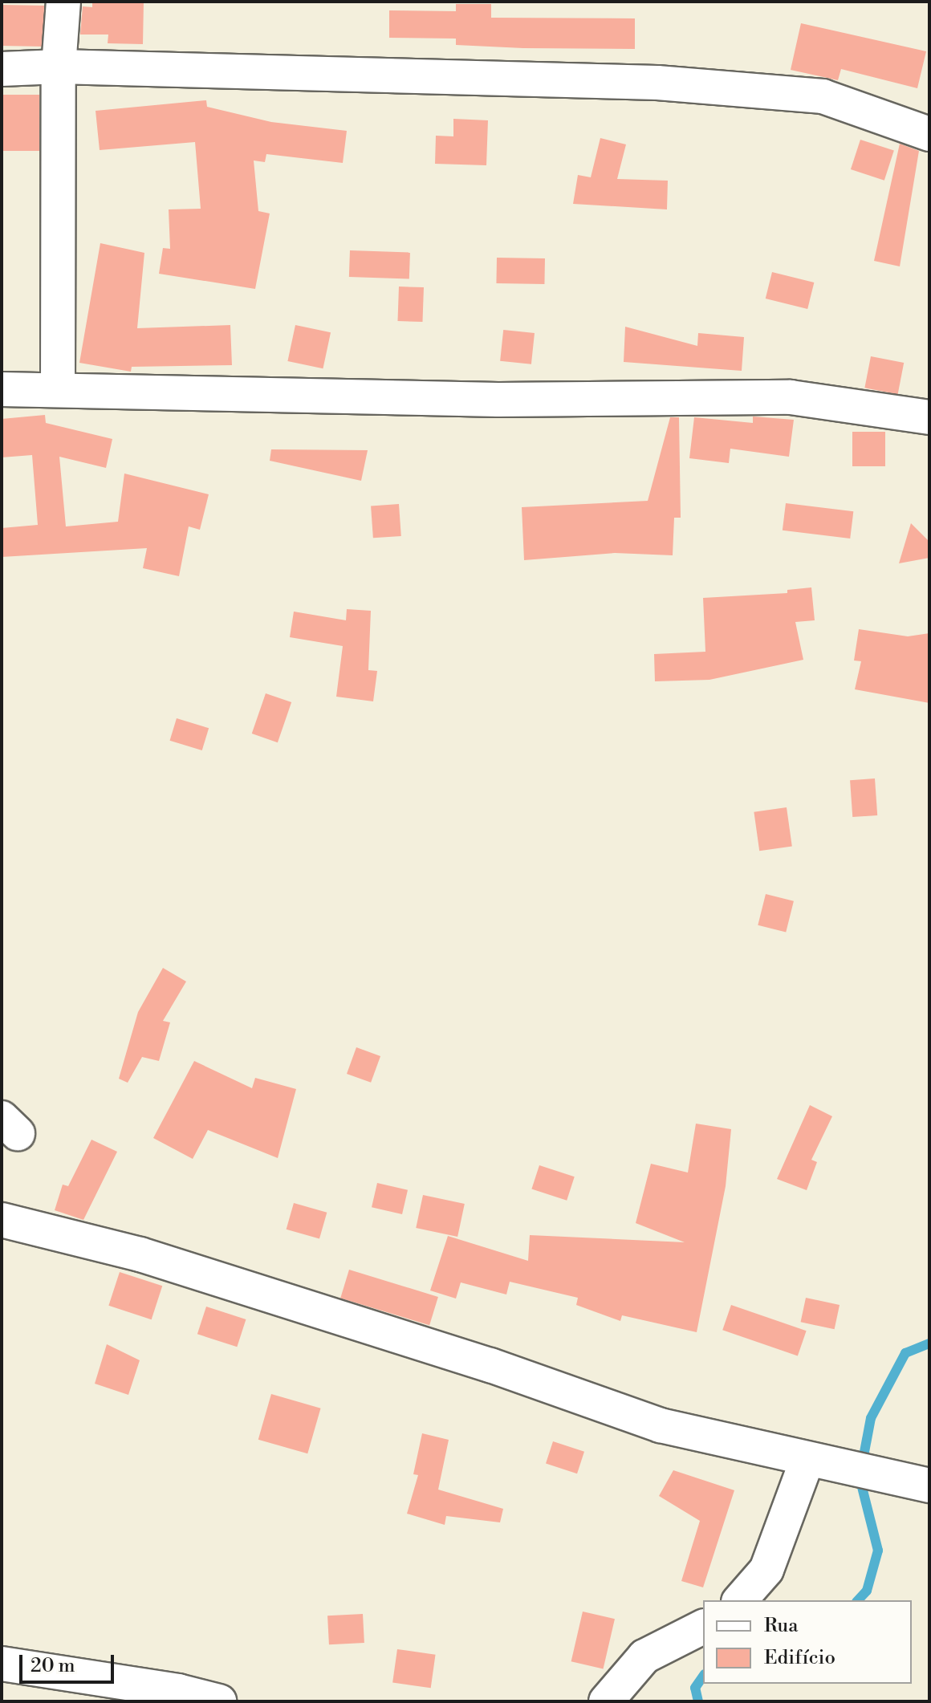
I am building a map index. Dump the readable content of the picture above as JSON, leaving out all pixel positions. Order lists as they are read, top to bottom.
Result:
{
  "legend": ["Rua", "Edifício"],
  "scale_bar": "20 m"
}
